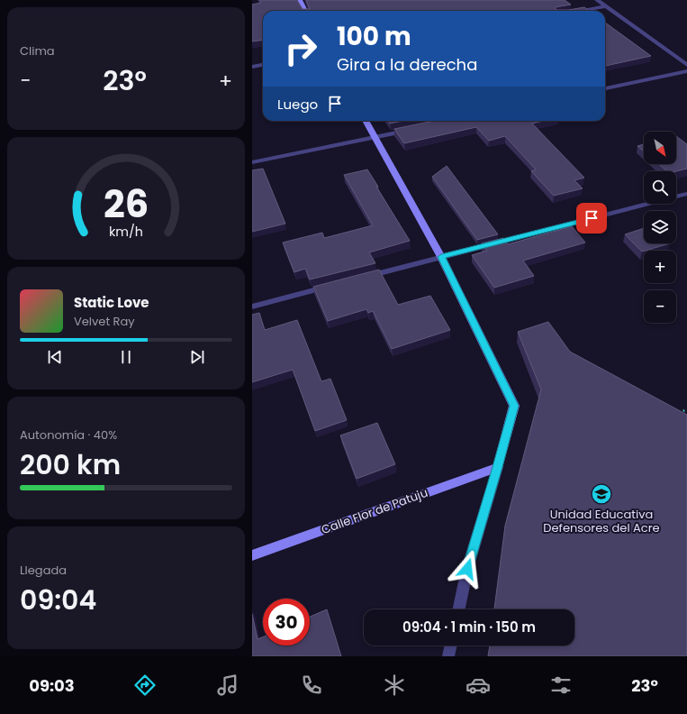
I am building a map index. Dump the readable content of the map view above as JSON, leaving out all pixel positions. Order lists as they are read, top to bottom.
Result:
{
  "streets": {
    "street": ["Calle Flor de Patuju"]
  },
  "places": {
    "school or university": ["Unidad Educativa Defensores del Acre"]
  },
  "north": "bottom right",
  "page": {
    "tile": [
      "Clima",
      ["Autonomía · 40%", "200 km"],
      ["Llegada", "09:04"]
    ],
    "turn": ["100 m", "Gira a la derecha"],
    "heat": ["−", "23°", "+"],
    "then": "Luego",
    "map_buttons": ["+", "−"],
    "song": ["Static Love", "Velvet Ray"],
    "limit": "30",
    "trip": "09:04 · 1 min · 150 m",
    "tabs": ["09:03", "23°"],
    "gauge": ["26", "km/h"]
  }
}
